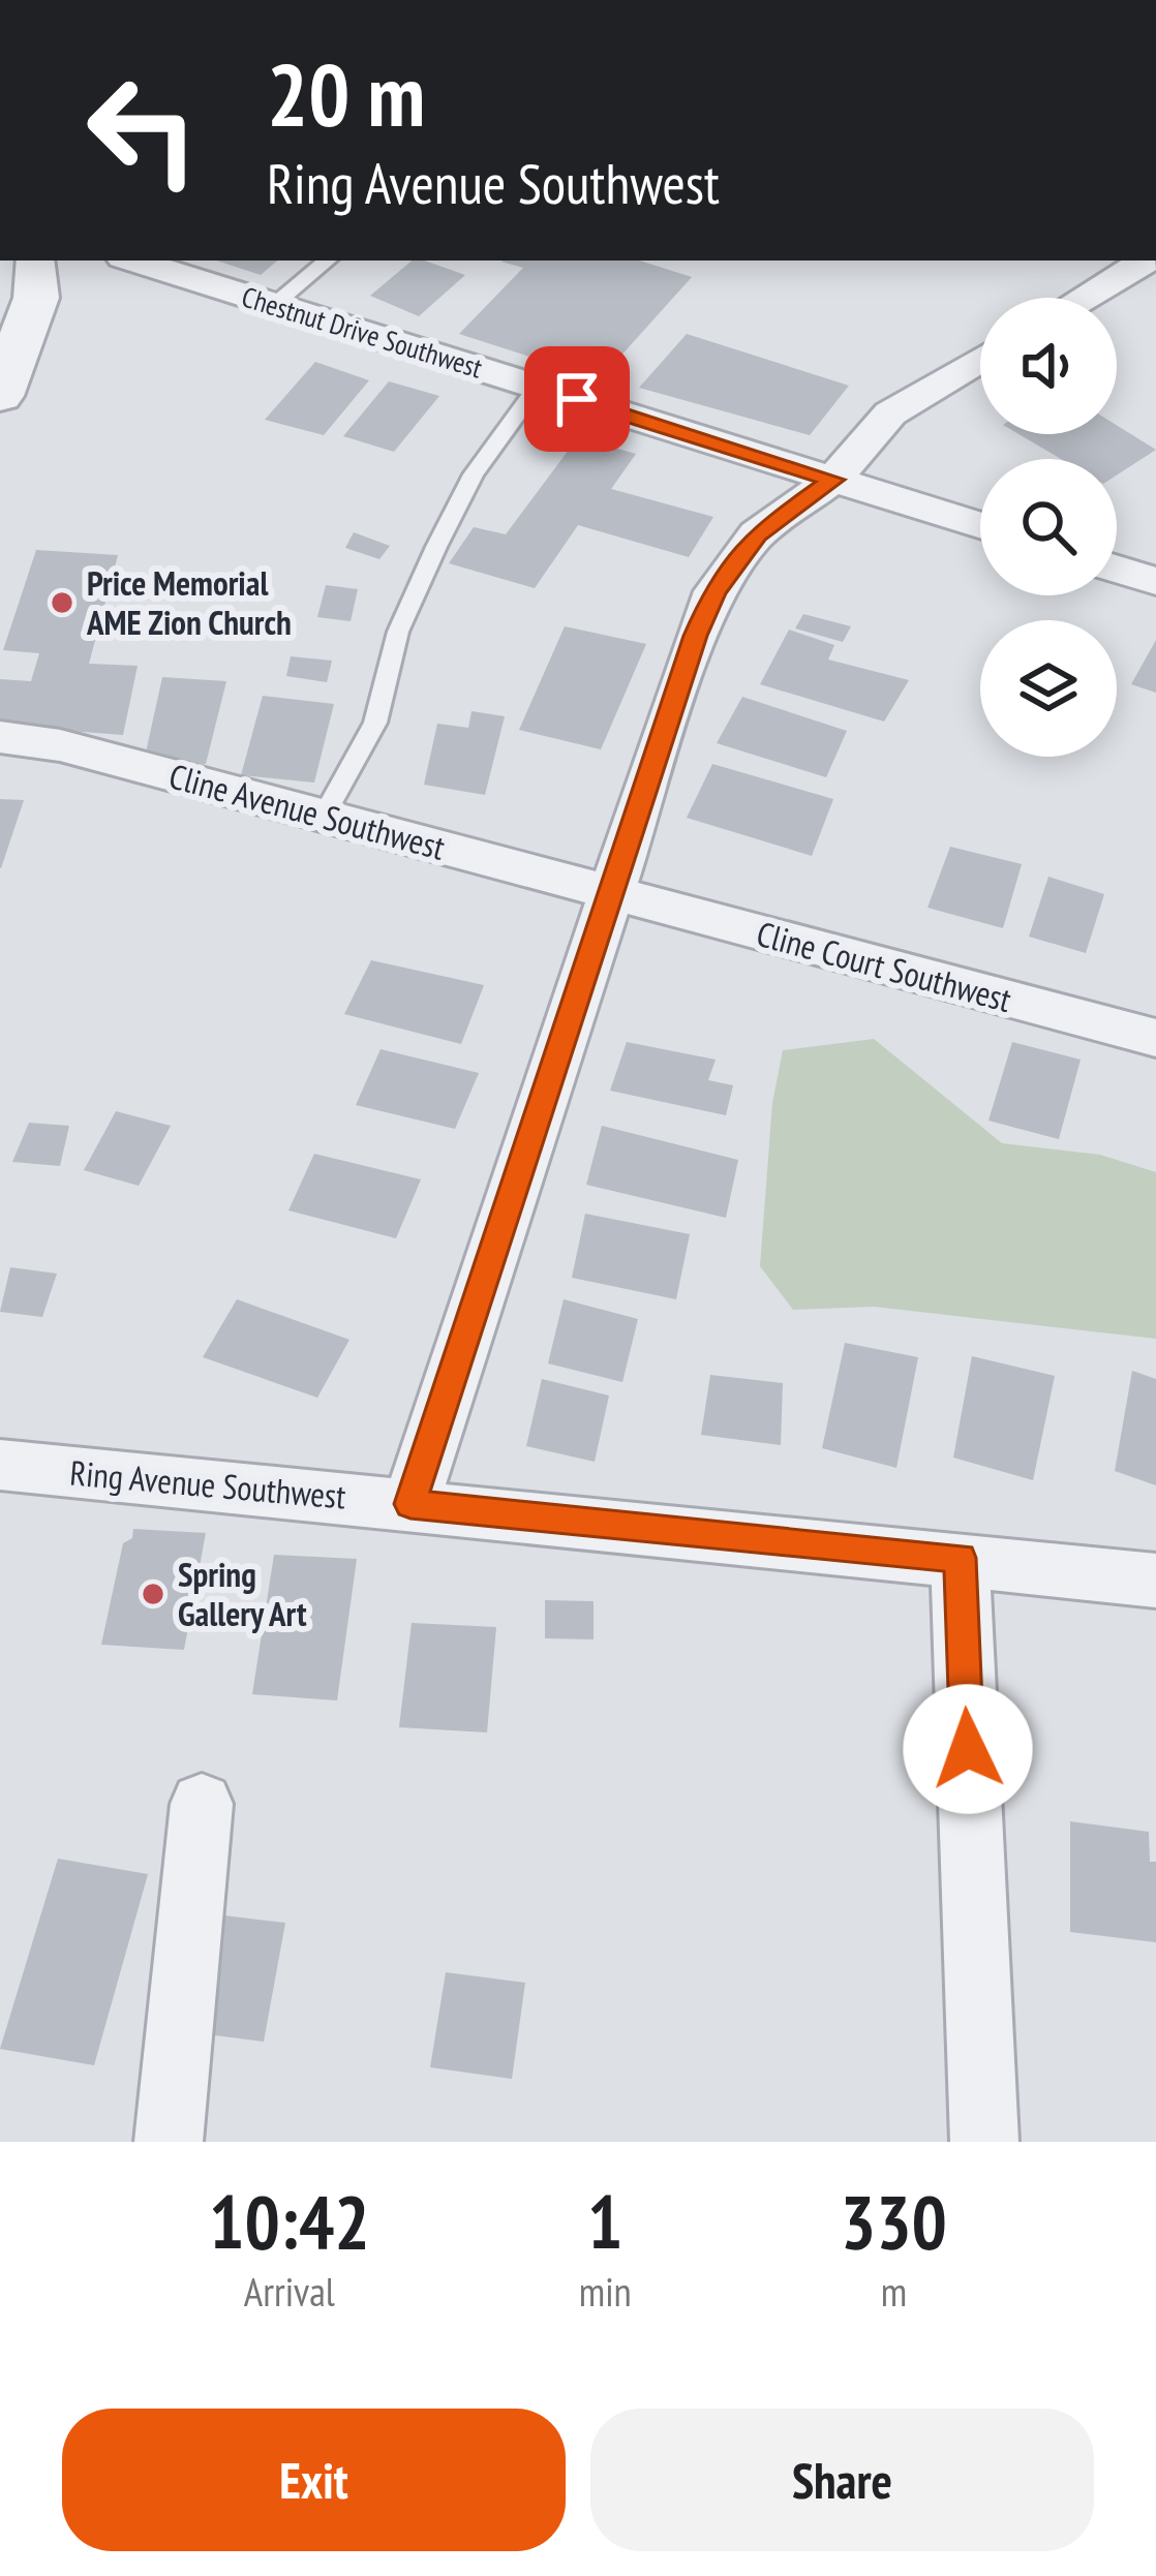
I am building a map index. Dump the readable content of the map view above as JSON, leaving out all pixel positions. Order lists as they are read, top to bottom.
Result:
{
  "streets": {
    "street": [
      "Chestnut Drive Southwest",
      "Cline Avenue Southwest",
      "Cline Court Southwest",
      "Ring Avenue Southwest"
    ]
  },
  "crossings": [
    ["Cline Avenue Southwest", "Cline Court Southwest"]
  ],
  "places": ["Price Memorial AME Zion Church", "Spring Gallery Art"],
  "page": {
    "turn": ["20 m", "Ring Avenue Southwest"],
    "eta": [
      "10:42",
      "Arrival",
      "1",
      "min",
      "330",
      "m"
    ],
    "buttons": ["Exit", "Share"]
  }
}
